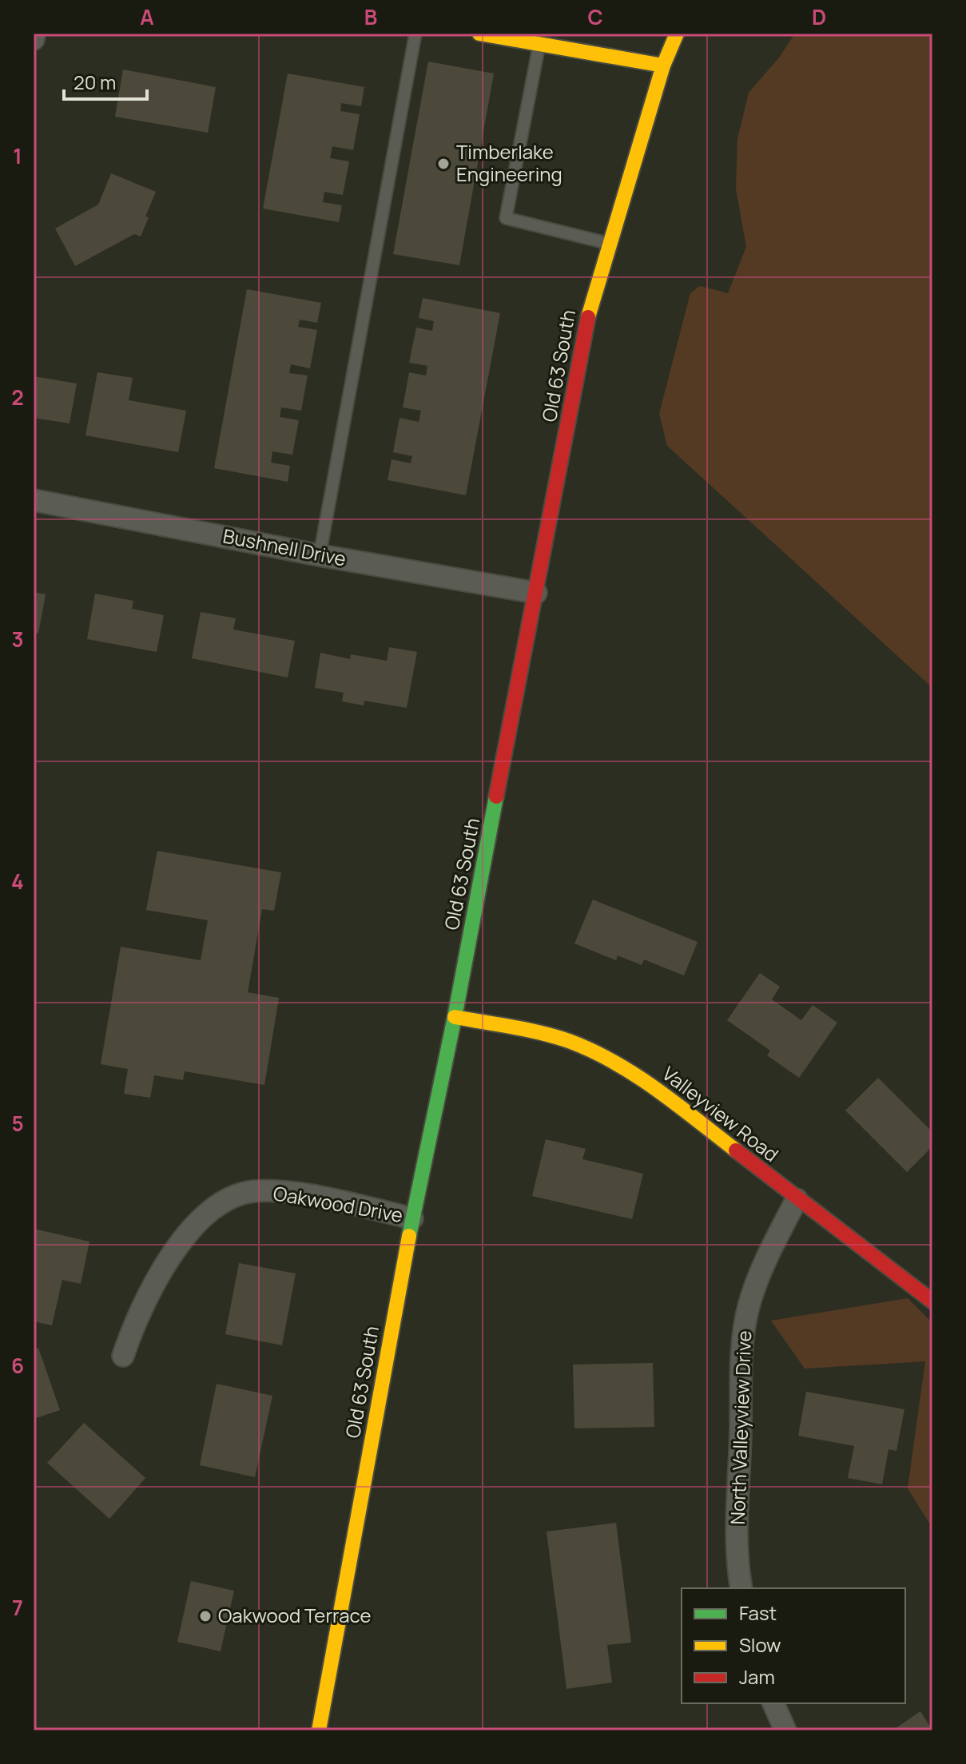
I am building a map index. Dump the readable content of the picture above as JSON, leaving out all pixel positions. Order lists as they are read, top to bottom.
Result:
{
  "streets": {
    "main road": ["Old 63 South", "Valleyview Road"],
    "street": ["Bushnell Drive", "Oakwood Drive", "North Valleyview Drive"]
  },
  "crossings": [
    ["Old 63 South", "Bushnell Drive"],
    ["Old 63 South", "Valleyview Road"],
    ["Old 63 South", "Oakwood Drive"],
    ["Valleyview Road", "North Valleyview Drive"]
  ],
  "places": ["Timberlake Engineering", "Oakwood Terrace"],
  "legend": ["Fast", "Slow", "Jam"],
  "scale_bar": "20 m",
  "grid": {
    "columns": [
      "A",
      "B",
      "C",
      "D"
    ],
    "rows": [
      "1",
      "2",
      "3",
      "4",
      "5",
      "6",
      "7"
    ]
  }
}
